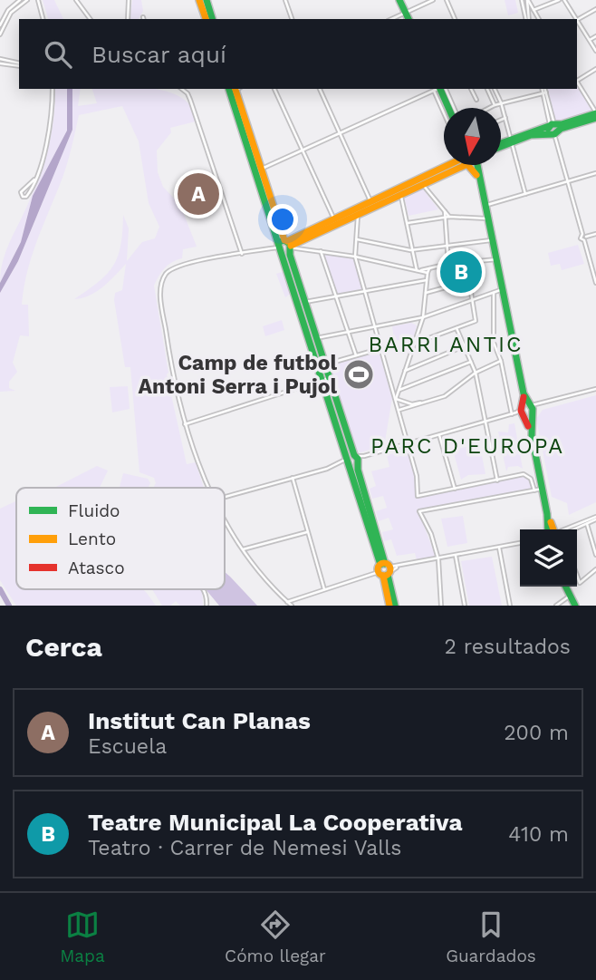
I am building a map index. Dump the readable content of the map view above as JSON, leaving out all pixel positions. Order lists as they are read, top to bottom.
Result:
{
  "districts": ["BARRI ANTIC", "PARC D'EUROPA"],
  "places": {
    "sports": ["Camp de futbol Antoni Serra i Pujol"]
  },
  "legend": ["Fluido", "Lento", "Atasco"],
  "north": "bottom",
  "page": {
    "search": "Buscar aquí",
    "pins": ["A", "B"],
    "heading": ["Cerca", "2 resultados"],
    "list": [
      {
        "mark": "A",
        "name": "Institut Can Planas",
        "note": "Escuela",
        "value": "200 m"
      },
      {
        "mark": "B",
        "name": "Teatre Municipal La Cooperativa",
        "note": "Teatro · Carrer de Nemesi Valls",
        "value": "410 m"
      }
    ],
    "nav": ["Mapa", "Cómo llegar", "Guardados"]
  }
}
